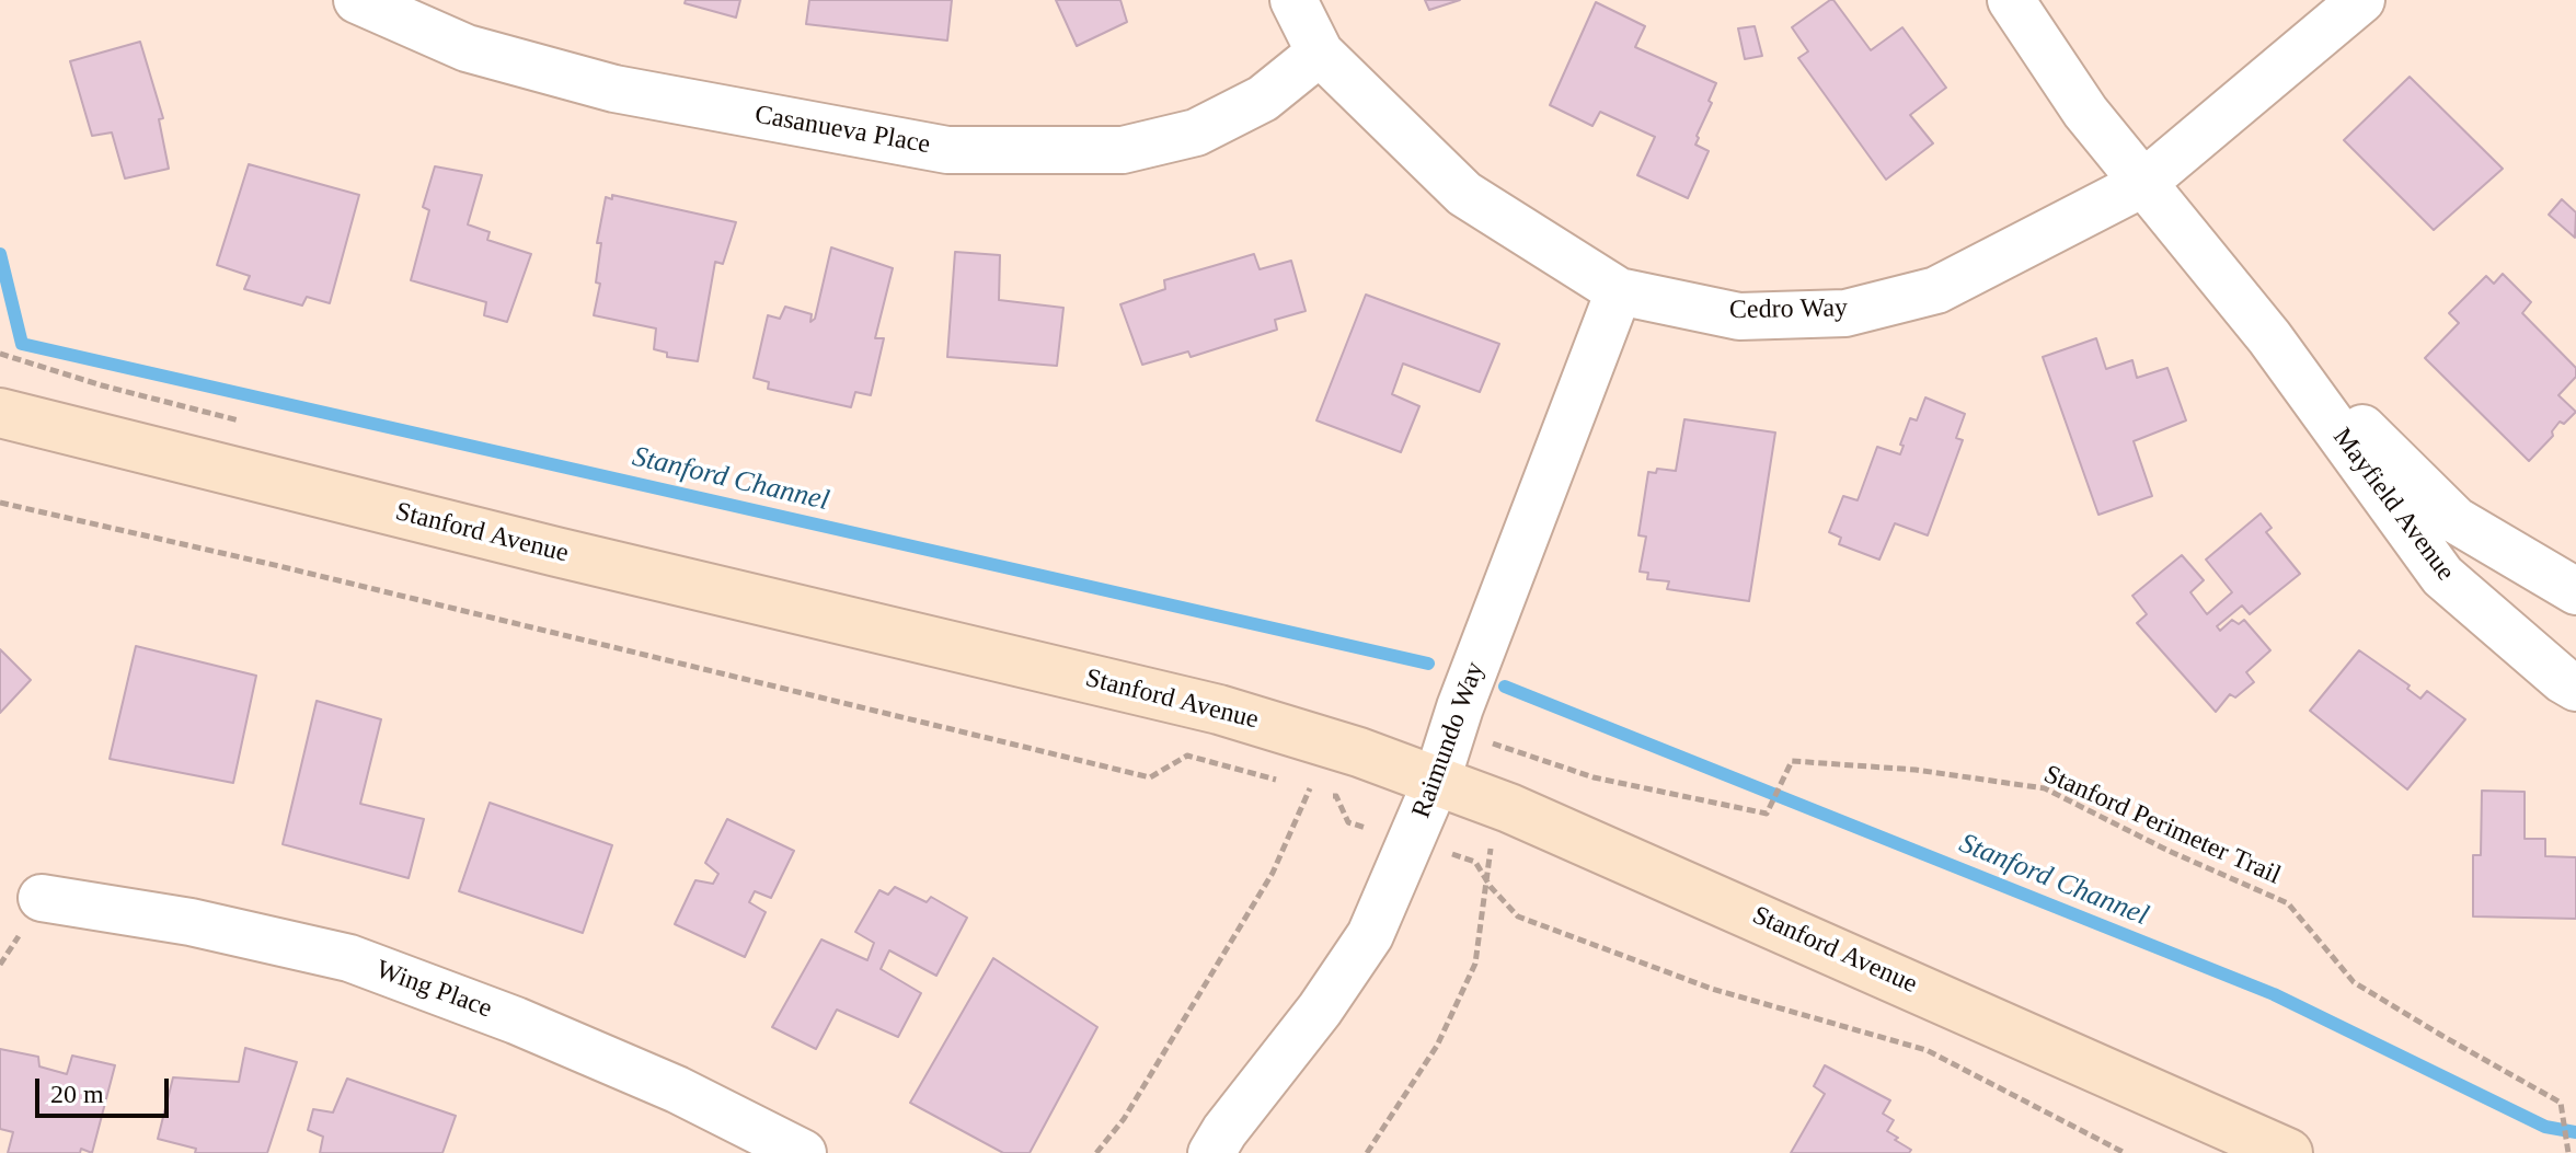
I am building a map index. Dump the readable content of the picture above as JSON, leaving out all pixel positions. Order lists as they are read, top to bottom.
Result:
{
  "streets": {
    "street": [
      "Casanueva Place",
      "Cedro Way",
      "Mayfield Avenue",
      "Stanford Avenue",
      "Raimundo Way",
      "Wing Place"
    ],
    "path": ["Stanford Perimeter Trail"]
  },
  "crossings": [
    ["Casanueva Place", "Cedro Way"],
    ["Cedro Way", "Mayfield Avenue"],
    ["Cedro Way", "Raimundo Way"],
    ["Stanford Avenue", "Raimundo Way"]
  ],
  "water": ["Stanford Channel"],
  "scale_bar": "20 m"
}
